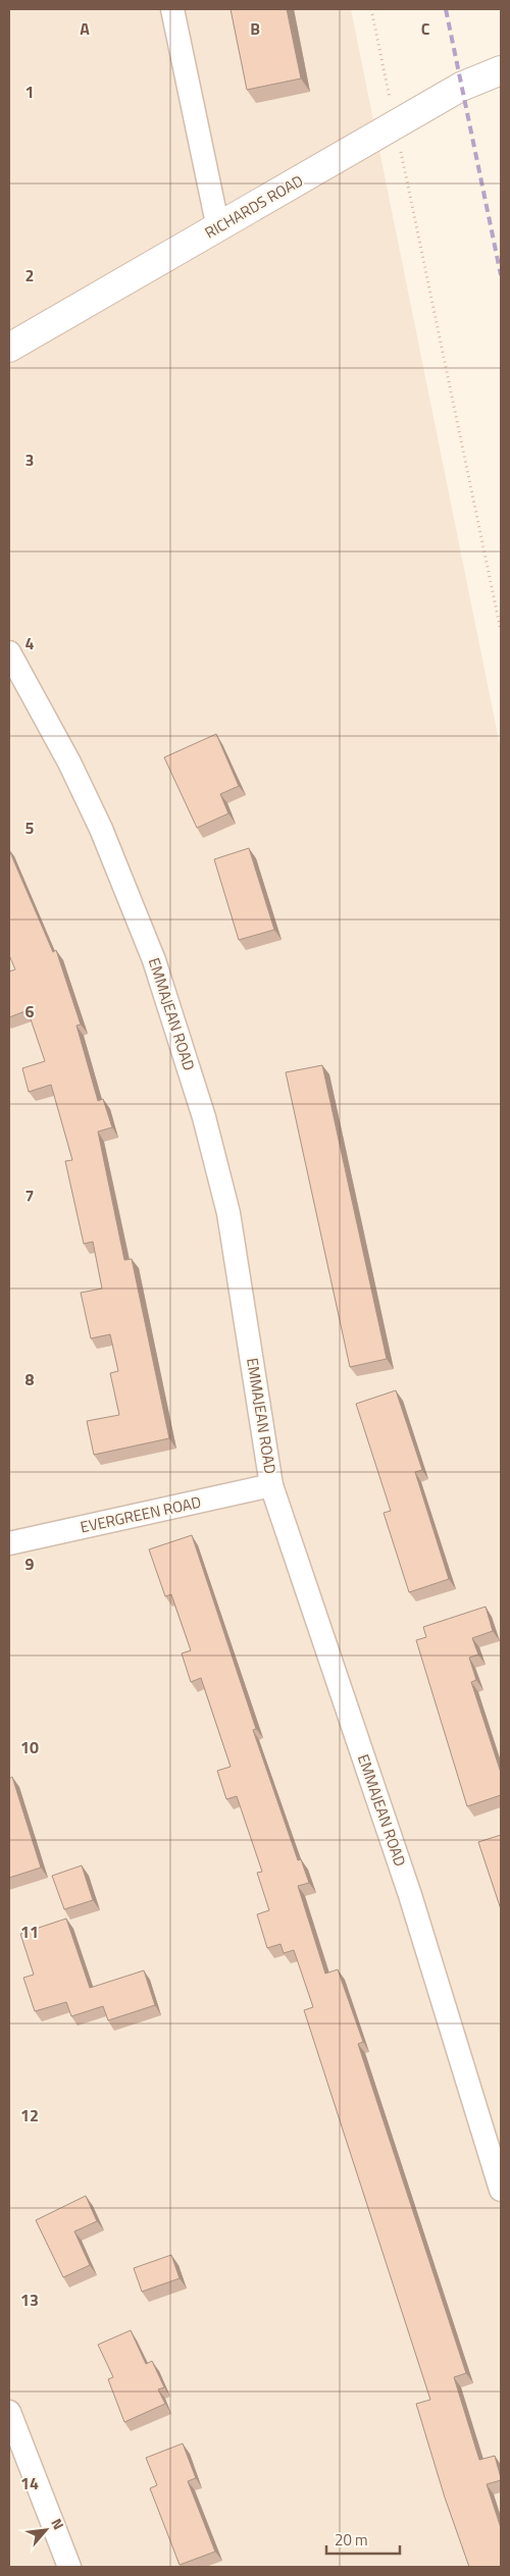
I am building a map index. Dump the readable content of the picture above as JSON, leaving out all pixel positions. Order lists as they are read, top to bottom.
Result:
{
  "streets": {
    "street": ["RICHARDS ROAD", "EMMAJEAN ROAD", "EVERGREEN ROAD"]
  },
  "crossings": [
    ["EMMAJEAN ROAD", "EVERGREEN ROAD"]
  ],
  "scale_bar": "20 m",
  "north": "top right",
  "grid": {
    "columns": ["A", "B", "C"],
    "rows": [
      "1",
      "2",
      "3",
      "4",
      "5",
      "6",
      "7",
      "8",
      "9",
      "10",
      "11",
      "12",
      "13",
      "14"
    ]
  }
}
